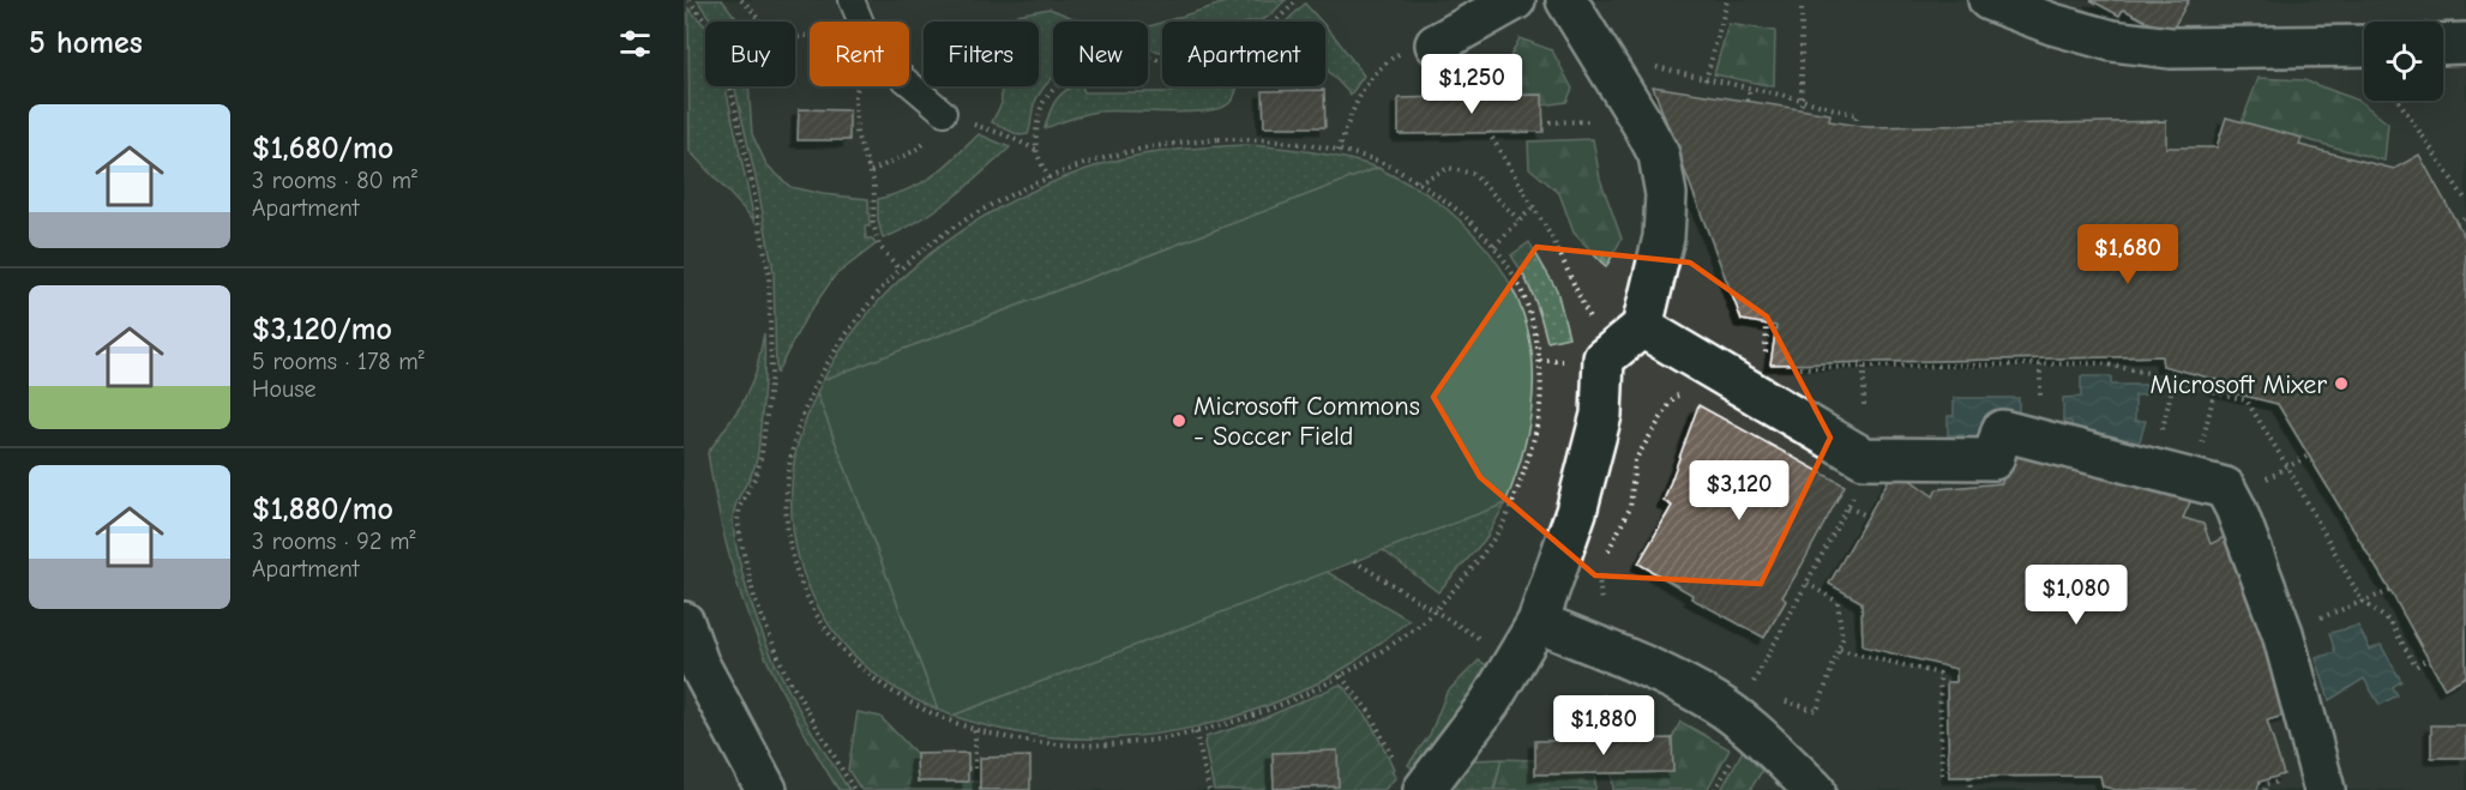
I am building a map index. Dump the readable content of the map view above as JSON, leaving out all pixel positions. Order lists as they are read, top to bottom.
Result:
{
  "places": ["Microsoft Mixer", "Microsoft Commons - Soccer Field"],
  "page": {
    "heading": "5 homes",
    "chip": [
      "Buy",
      "Rent",
      "Filters",
      "New",
      "Apartment"
    ],
    "price": [
      "$1,250",
      "$1,680",
      "$3,120",
      "$1,080",
      "$1,880"
    ],
    "list": [
      {
        "name": "$1,680/mo",
        "note": "3 rooms · 80 m² · Apartment"
      },
      {
        "name": "$3,120/mo",
        "note": "5 rooms · 178 m² · House"
      },
      {
        "name": "$1,880/mo",
        "note": "3 rooms · 92 m² · Apartment"
      }
    ]
  }
}
